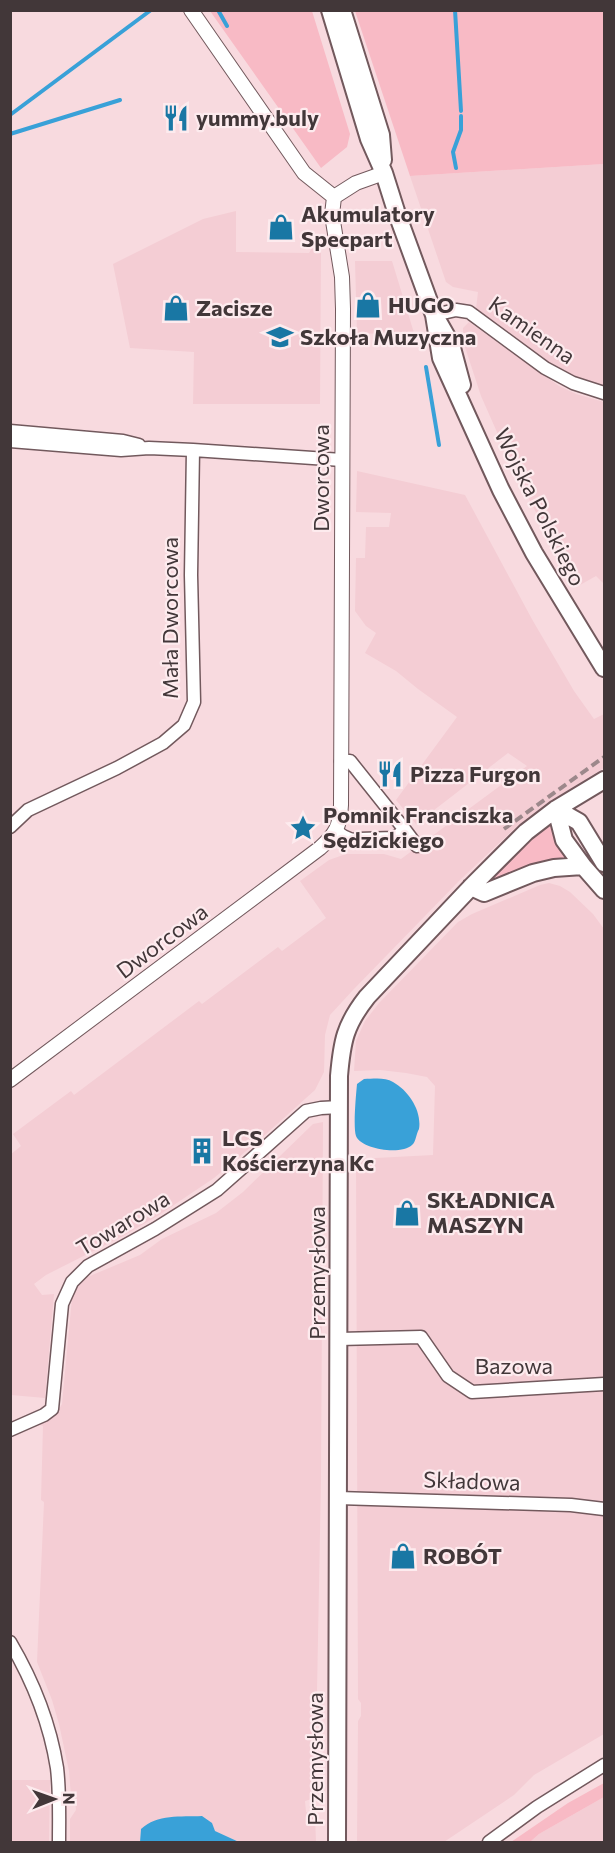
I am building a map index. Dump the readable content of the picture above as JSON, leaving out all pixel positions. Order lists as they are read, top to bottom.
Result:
{
  "streets": {
    "main road": ["Wojska Polskiego", "Przemysłowa"],
    "street": [
      "Kamienna",
      "Dworcowa",
      "Mała Dworcowa",
      "Towarowa",
      "Bazowa",
      "Składowa"
    ]
  },
  "crossings": [
    ["Kamienna", "Wojska Polskiego"],
    ["Towarowa", "Przemysłowa"],
    ["Przemysłowa", "Bazowa"],
    ["Przemysłowa", "Składowa"]
  ],
  "places": {
    "restaurant": ["yummy.buly", "Pizza Furgon"],
    "shop": [
      "Akumulatory Specpart",
      "HUGO",
      "Zacisze",
      "SKŁADNICA MASZYN",
      "ROBÓT"
    ],
    "school or university": ["Szkoła Muzyczna"],
    "place": ["Pomnik Franciszka Sędzickiego"],
    "building": ["LCS Kościerzyna Kc"]
  },
  "north": "right"
}
